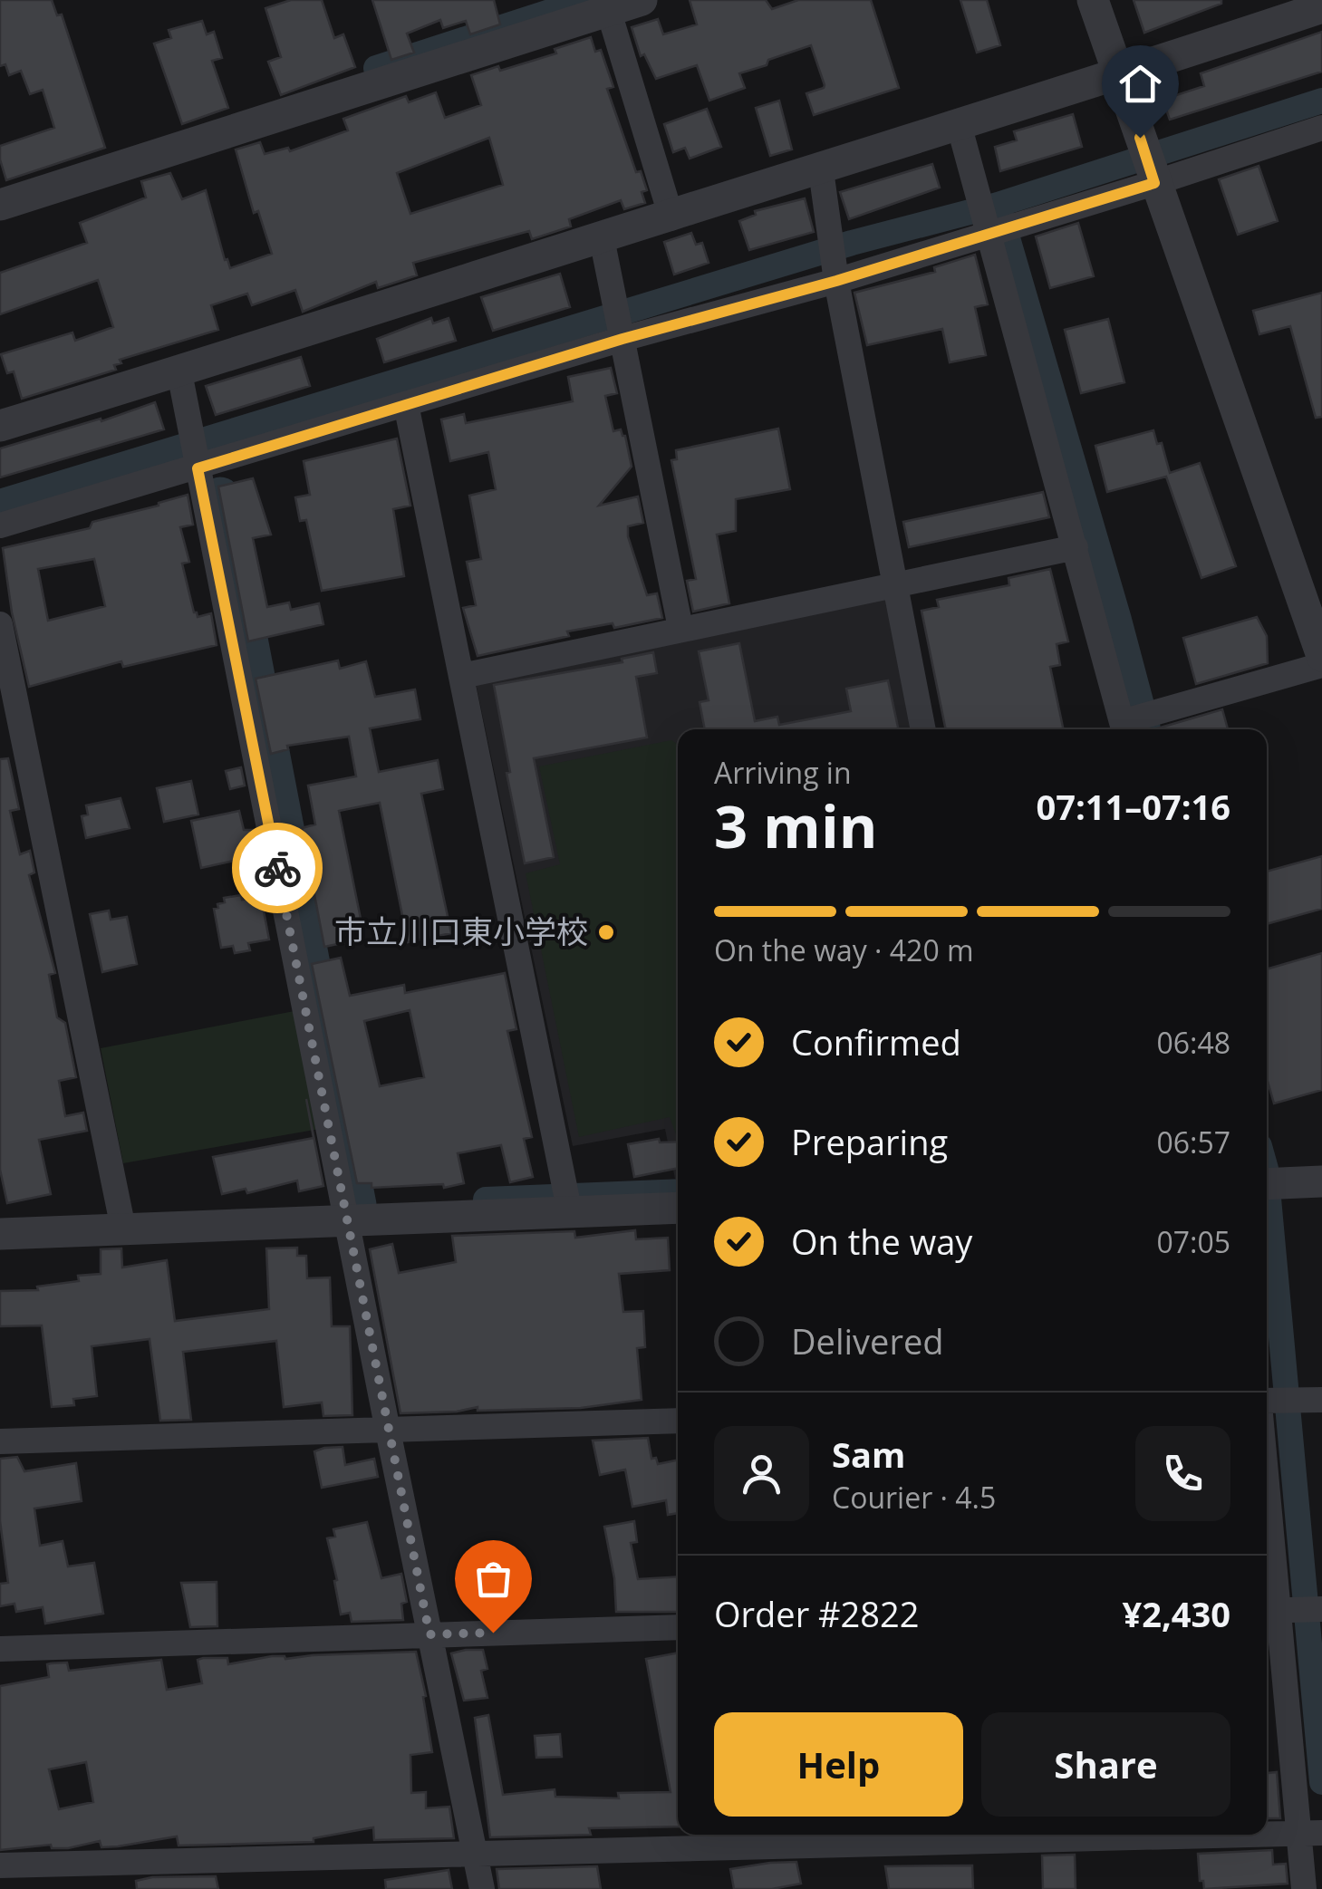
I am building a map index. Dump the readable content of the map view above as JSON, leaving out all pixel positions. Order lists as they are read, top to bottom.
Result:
{
  "places": ["市立川口東小学校"],
  "page": {
    "heading": ["3 min", "Arriving in", "07:11–07:16"],
    "panel": [
      "Sam",
      "Courier · 4.5",
      "Order #2822",
      "¥2,430"
    ],
    "bar": "On the way · 420 m",
    "list": [
      ["Confirmed", "06:48"],
      ["Preparing", "06:57"],
      ["On the way", "07:05"],
      "Delivered"
    ],
    "buttons": ["Help", "Share"]
  }
}
